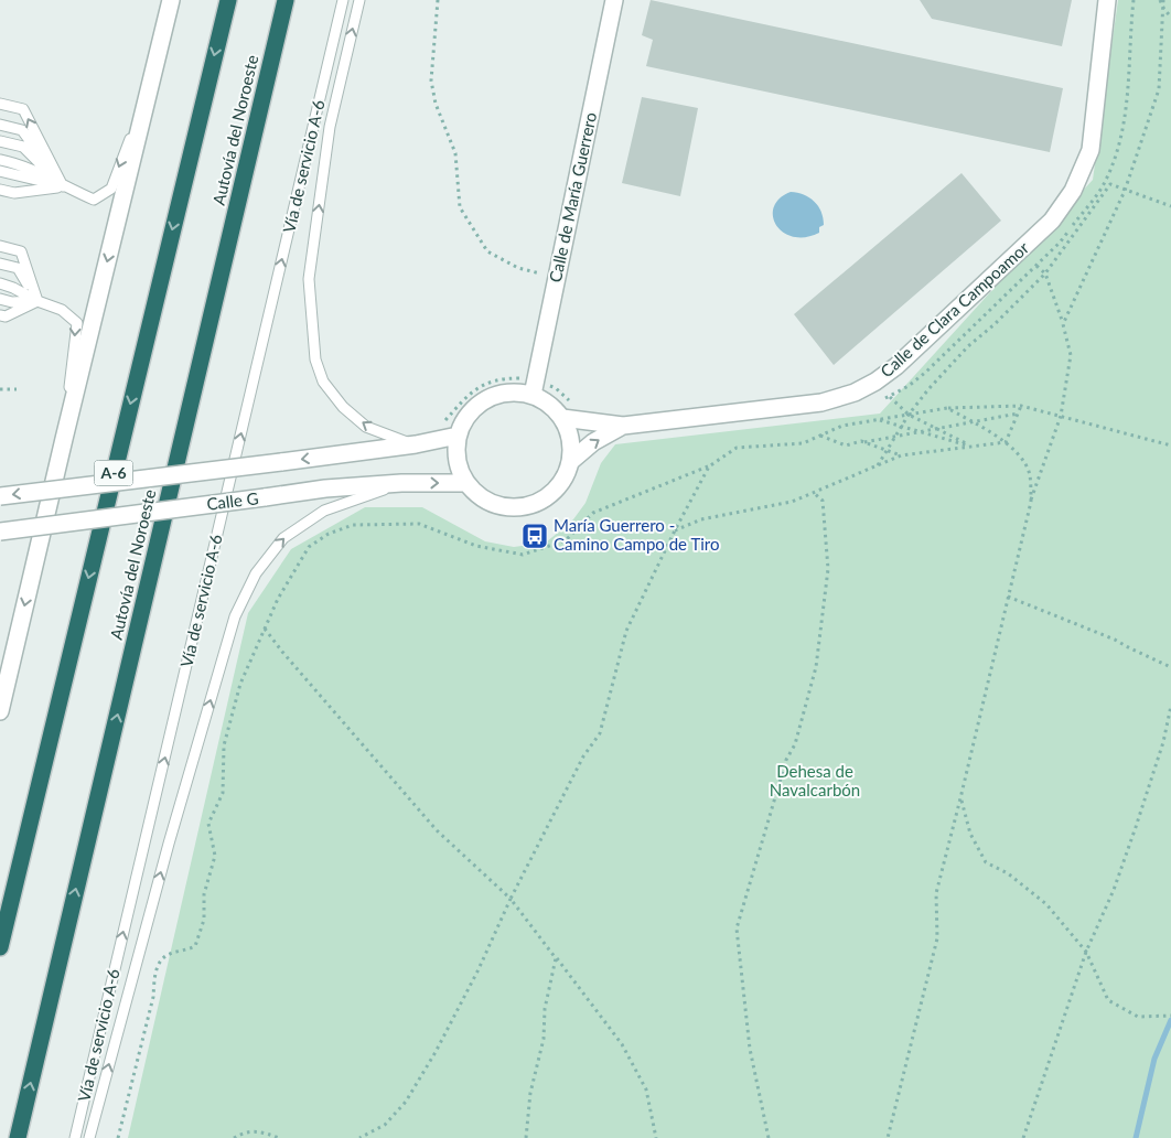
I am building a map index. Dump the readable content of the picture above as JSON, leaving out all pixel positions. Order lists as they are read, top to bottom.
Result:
{
  "streets": {
    "highway": ["Autovía del Noroeste", "A-6"],
    "street": ["Calle de María Guerrero", "Calle de Clara Campoamor", "Calle G"],
    "lane": ["Vía de servicio A-6"]
  },
  "crossings": [
    ["Calle de María Guerrero", "Calle de Clara Campoamor"],
    ["Calle de María Guerrero", "Calle G"],
    ["Calle de Clara Campoamor", "Calle G"]
  ],
  "parks": ["Dehesa de Navalcarbón"],
  "places": {
    "bus stop": ["María Guerrero - Camino Campo de Tiro"]
  }
}
